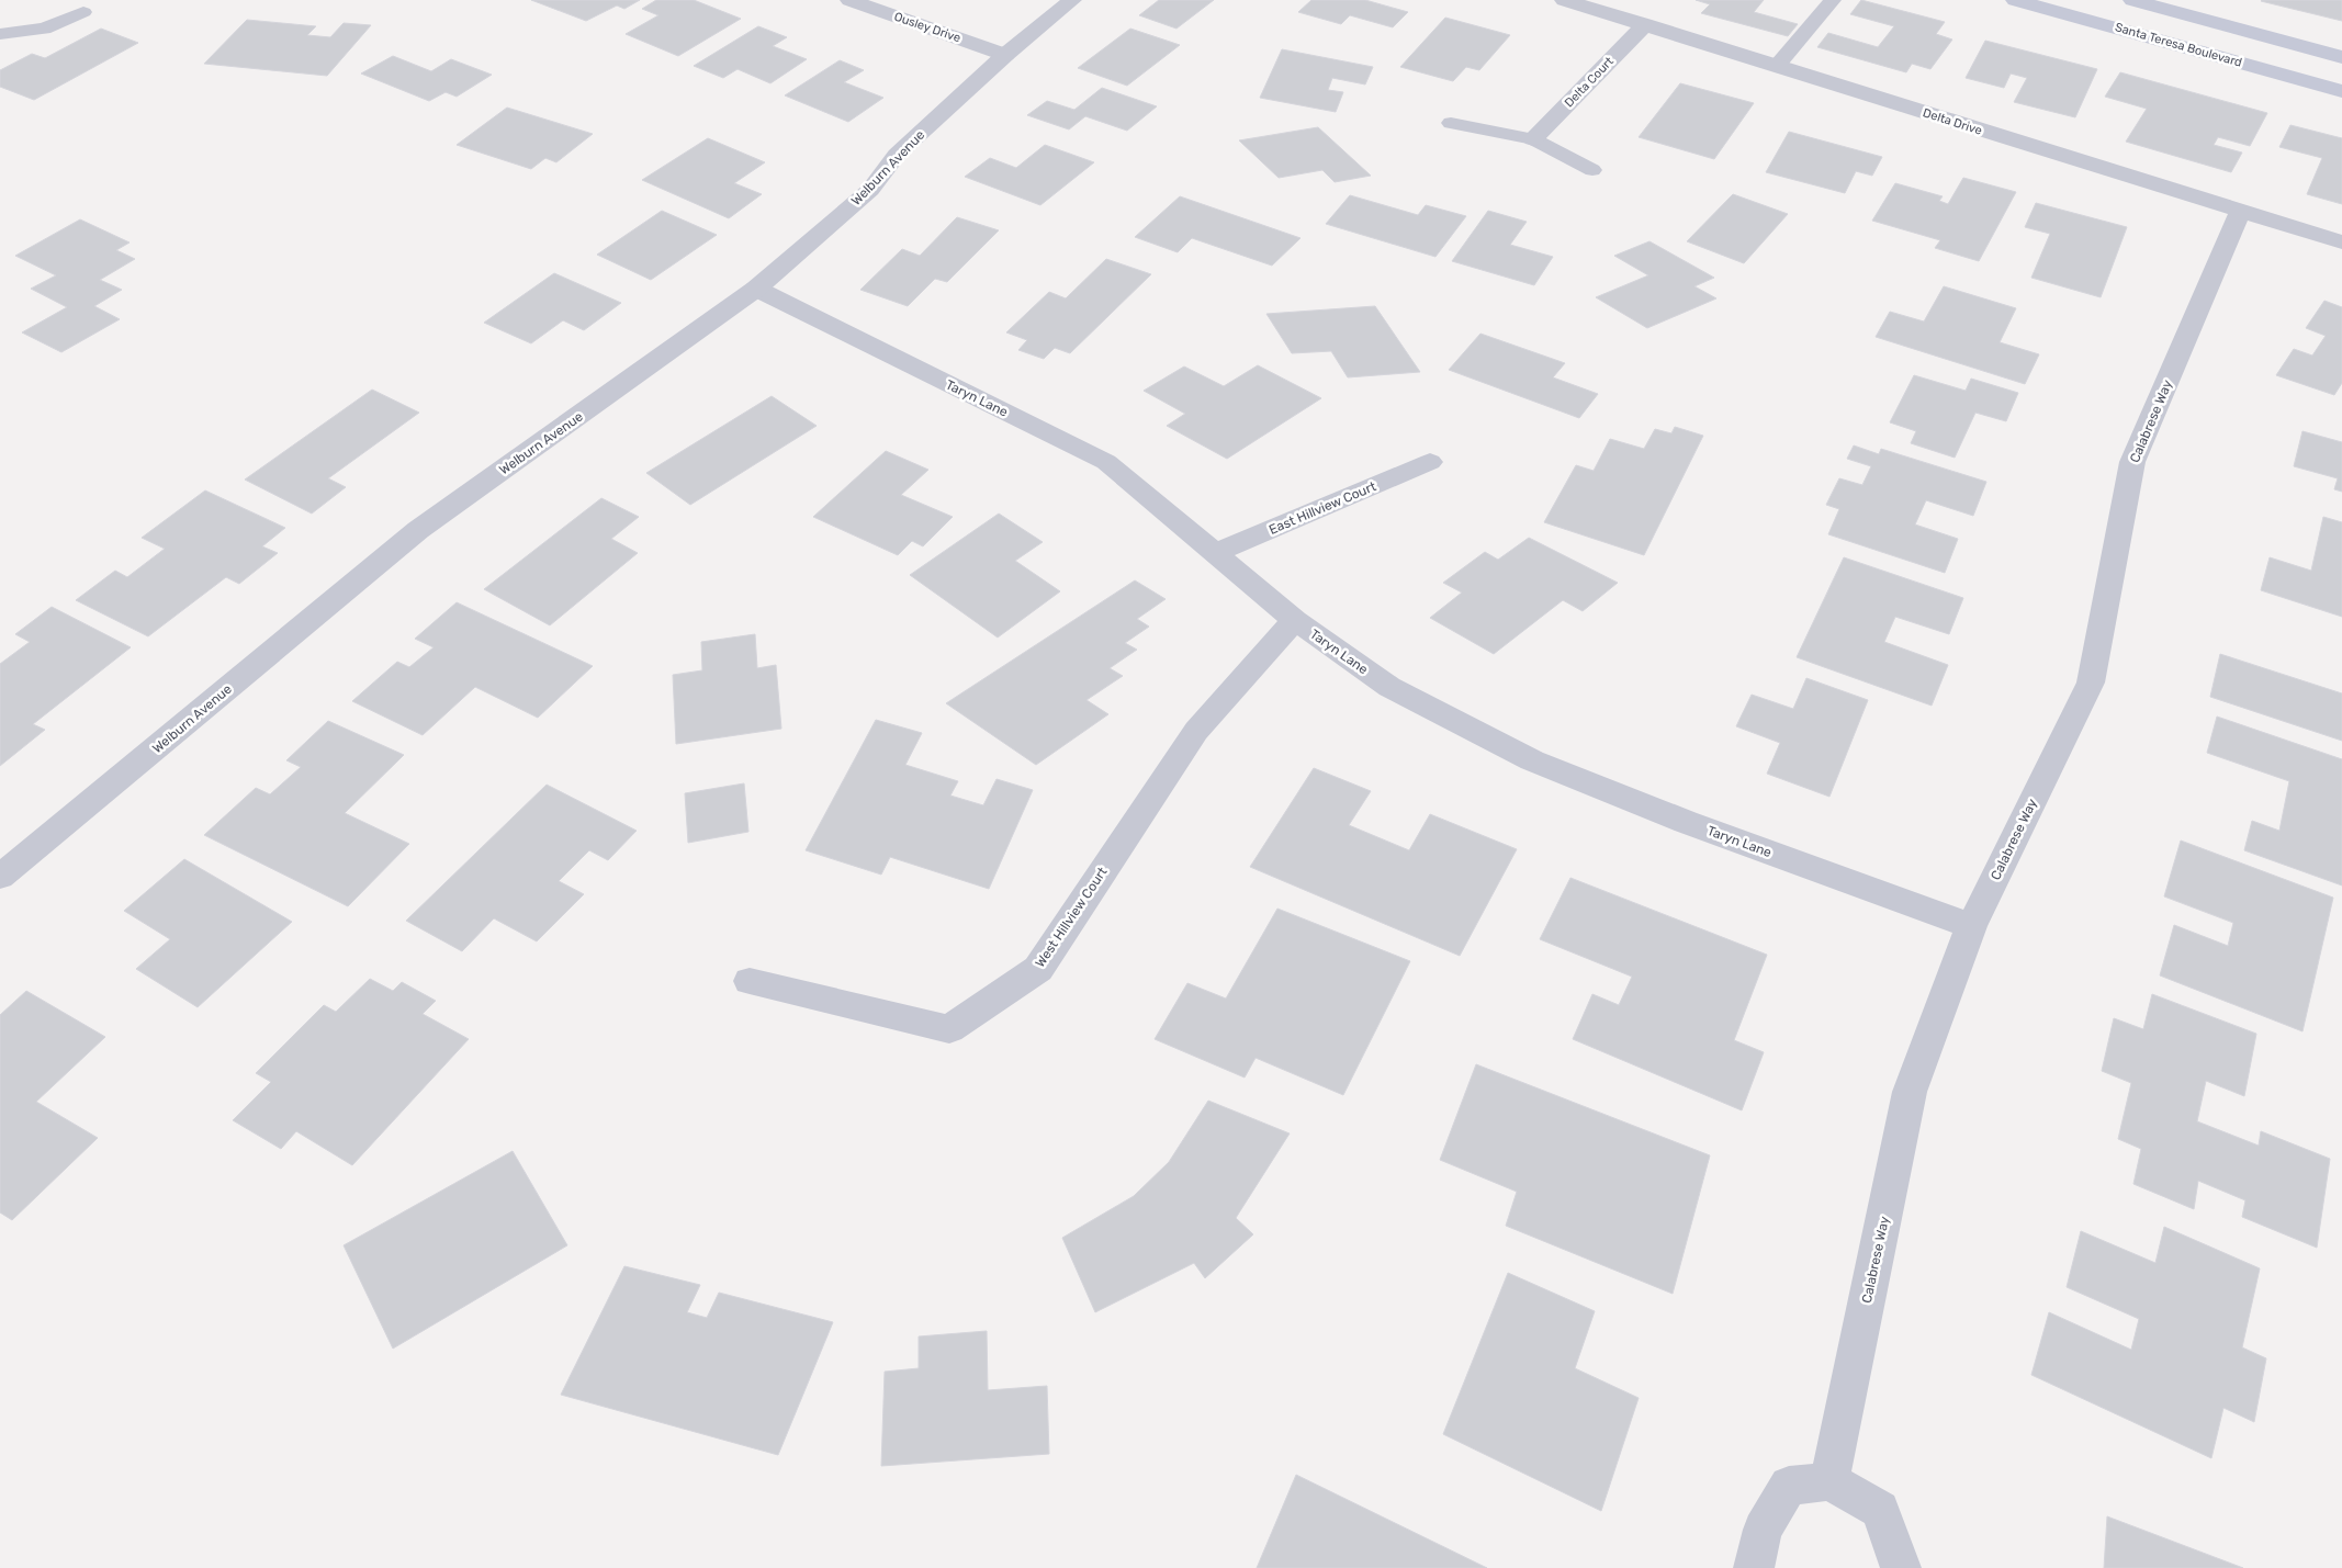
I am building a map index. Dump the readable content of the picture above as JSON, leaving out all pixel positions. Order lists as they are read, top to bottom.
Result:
{
  "streets": {
    "main road": ["Santa Teresa Boulevard"],
    "street": [
      "Ousley Drive",
      "Delta Court",
      "Delta Drive",
      "Welburn Avenue",
      "Taryn Lane",
      "Calabrese Way",
      "East Hillview Court",
      "West Hillview Court"
    ]
  },
  "crossings": [
    ["Ousley Drive", "Welburn Avenue"],
    ["Delta Court", "Delta Drive"],
    ["Delta Drive", "Calabrese Way"],
    ["Welburn Avenue", "Taryn Lane"],
    ["Taryn Lane", "Calabrese Way"],
    ["Taryn Lane", "East Hillview Court"],
    ["Taryn Lane", "West Hillview Court"]
  ]
}
